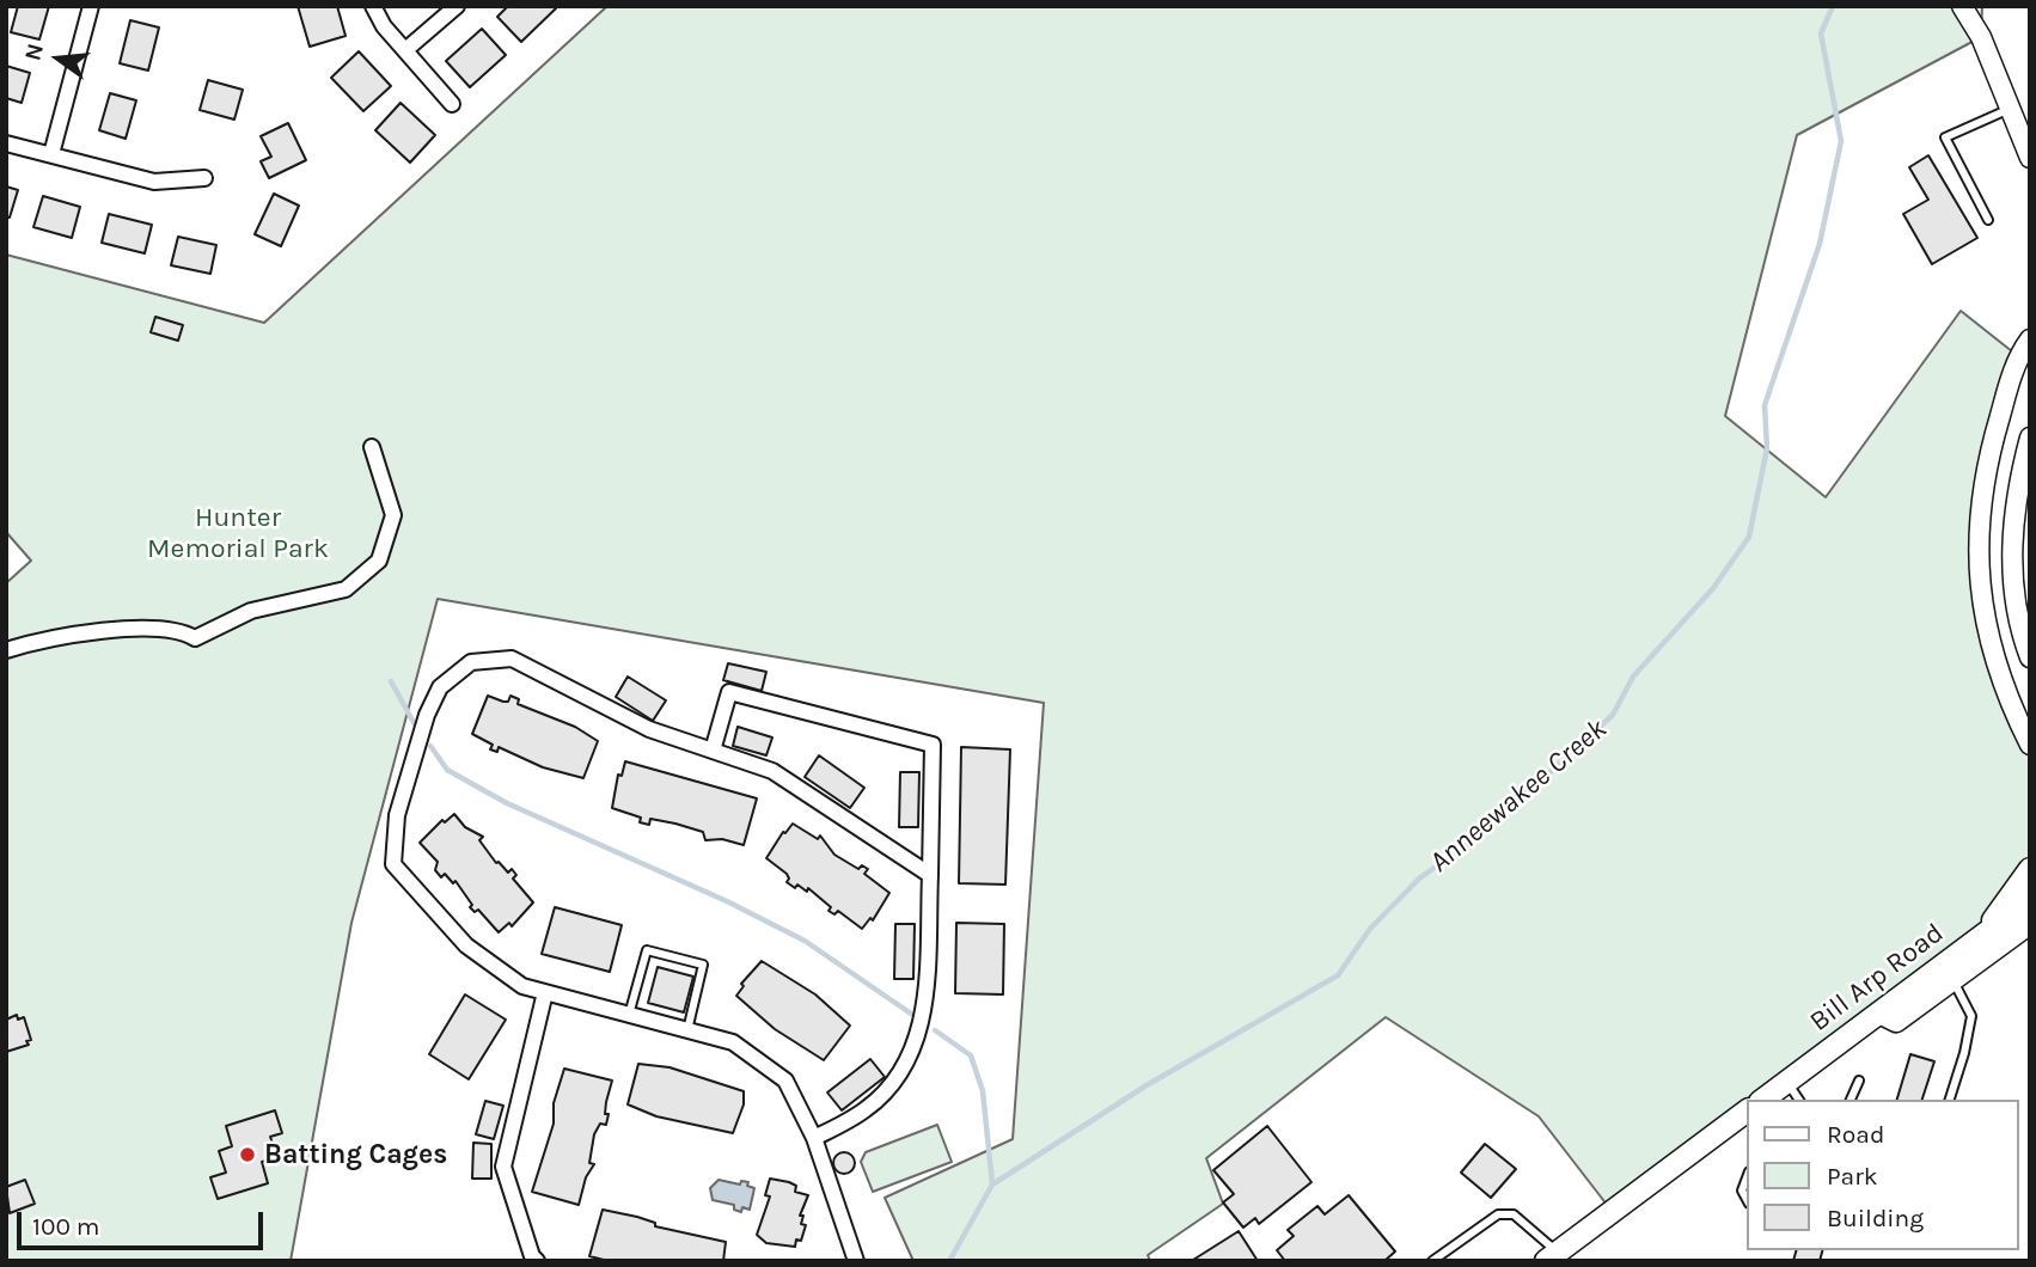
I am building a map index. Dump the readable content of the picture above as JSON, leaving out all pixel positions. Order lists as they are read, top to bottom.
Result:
{
  "streets": {
    "main road": ["Bill Arp Road"]
  },
  "water": ["Anneewakee Creek"],
  "parks": ["Hunter Memorial Park"],
  "places": ["Batting Cages"],
  "legend": ["Road", "Park", "Building"],
  "scale_bar": "100 m",
  "north": "left"
}
